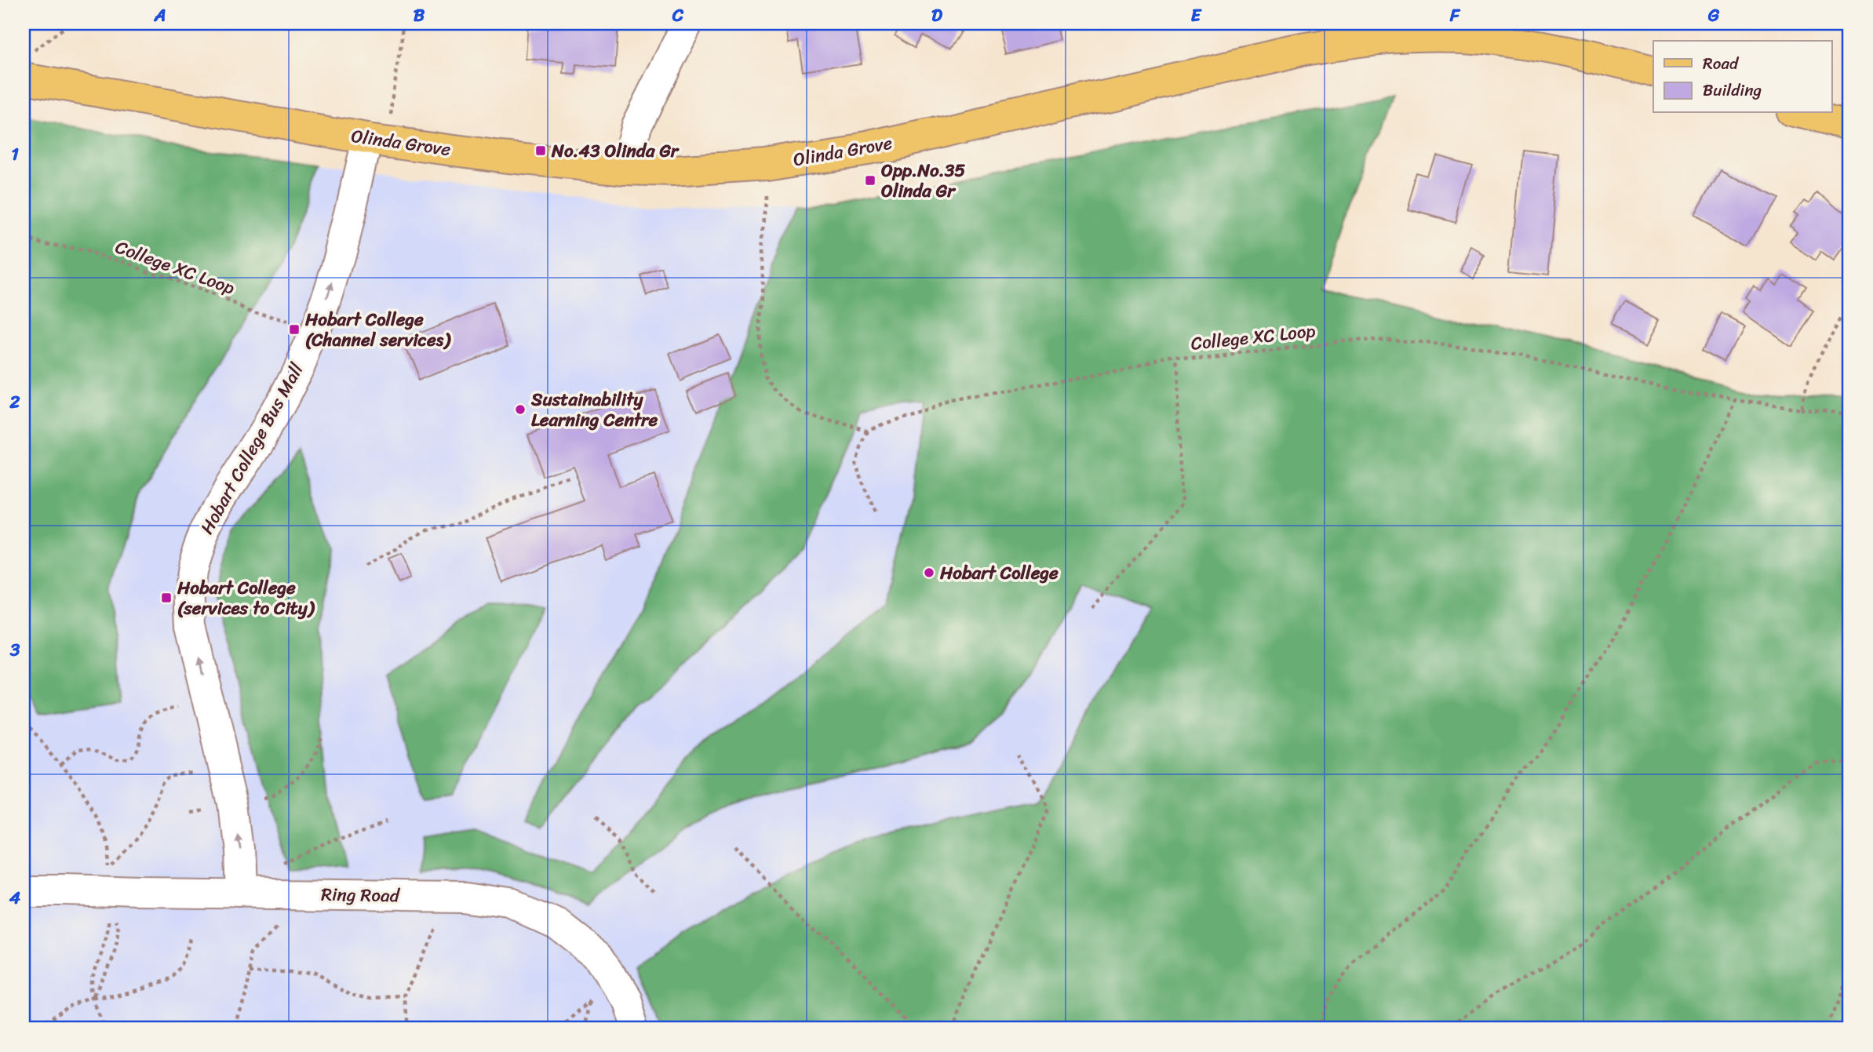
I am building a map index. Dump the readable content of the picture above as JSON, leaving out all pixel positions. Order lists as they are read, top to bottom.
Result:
{
  "streets": {
    "main road": ["Olinda Grove"],
    "street": ["Hobart College Bus Mall", "Ring Road"],
    "path": ["College XC Loop"]
  },
  "crossings": [
    ["Olinda Grove", "Hobart College Bus Mall"],
    ["College XC Loop", "Hobart College Bus Mall"],
    ["Hobart College Bus Mall", "Ring Road"]
  ],
  "one_way": ["Hobart College Bus Mall"],
  "places": {
    "transit": [
      "No.43 Olinda Gr",
      "Opp.No.35 Olinda Gr",
      "Hobart College (Channel services)",
      "Hobart College (services to City)"
    ],
    "other": ["Sustainability Learning Centre", "Hobart College"]
  },
  "legend": ["Road", "Building"],
  "grid": {
    "columns": [
      "A",
      "B",
      "C",
      "D",
      "E",
      "F",
      "G"
    ],
    "rows": [
      "1",
      "2",
      "3",
      "4"
    ]
  }
}
